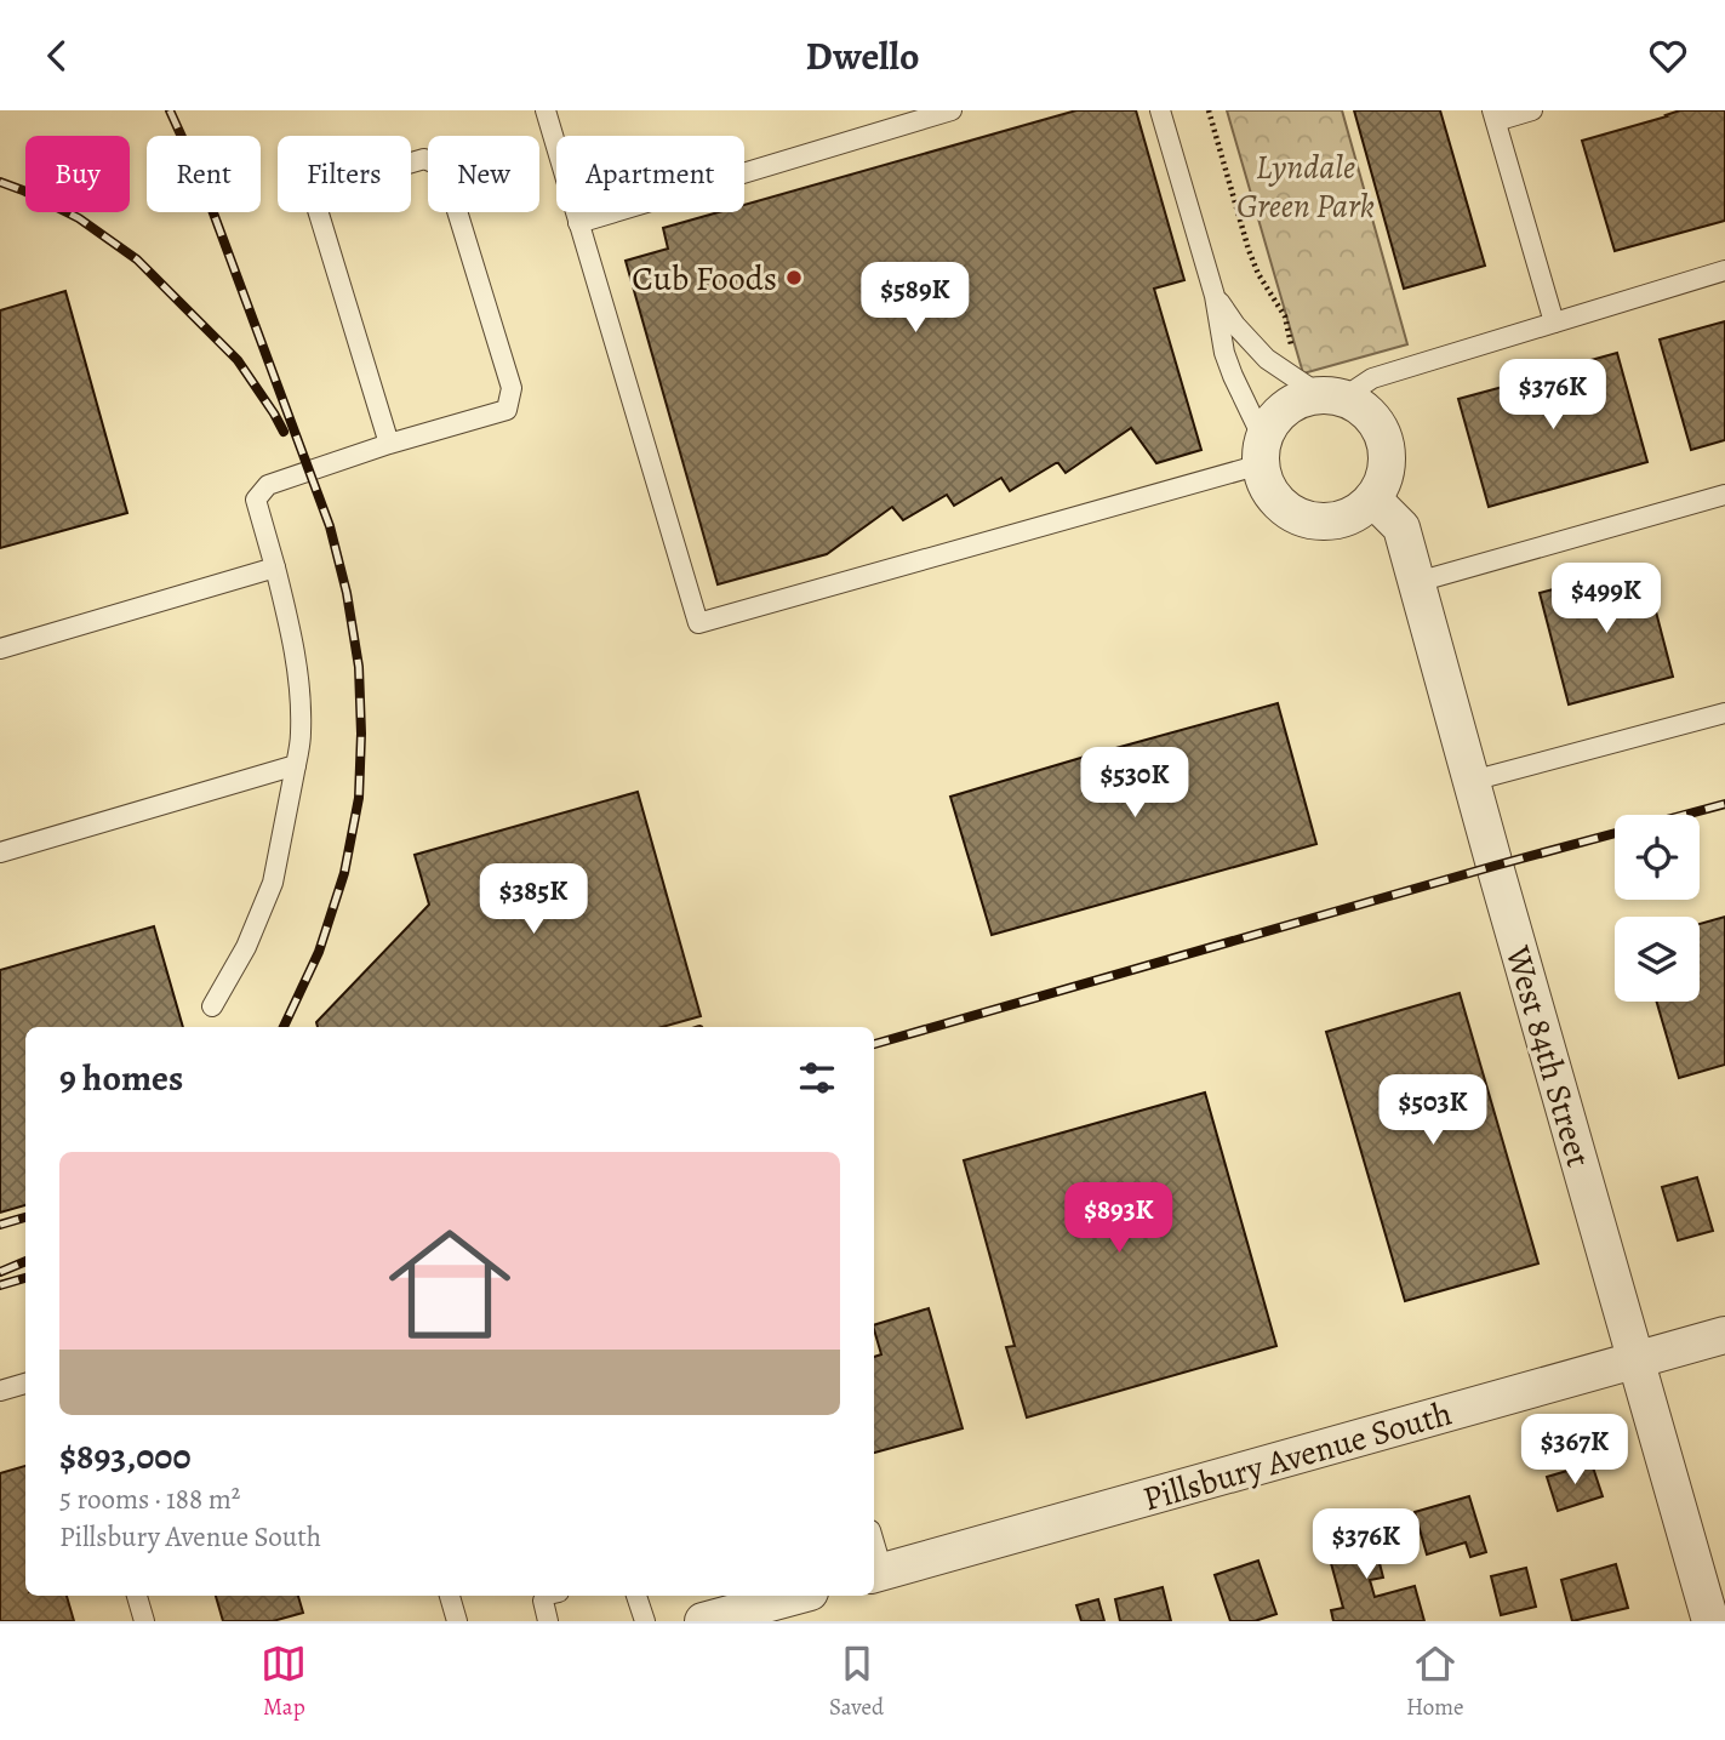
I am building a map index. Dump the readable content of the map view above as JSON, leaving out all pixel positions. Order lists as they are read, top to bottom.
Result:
{
  "streets": {
    "street": ["West 84th Street", "Pillsbury Avenue South"]
  },
  "crossings": [
    ["West 84th Street", "Pillsbury Avenue South"]
  ],
  "parks": ["Lyndale Green Park"],
  "places": ["Cub Foods"],
  "page": {
    "header": "Dwello",
    "chip": [
      "Buy",
      "Rent",
      "Filters",
      "New",
      "Apartment"
    ],
    "price": [
      "$589K",
      "$376K",
      "$499K",
      "$530K",
      "$385K",
      "$503K",
      "$893K",
      "$367K",
      "$376K"
    ],
    "heading": "9 homes",
    "list": [
      {
        "name": "$893,000",
        "note": "5 rooms · 188 m² · Pillsbury Avenue South"
      }
    ],
    "tabs": ["Map", "Saved", "Home"]
  }
}
